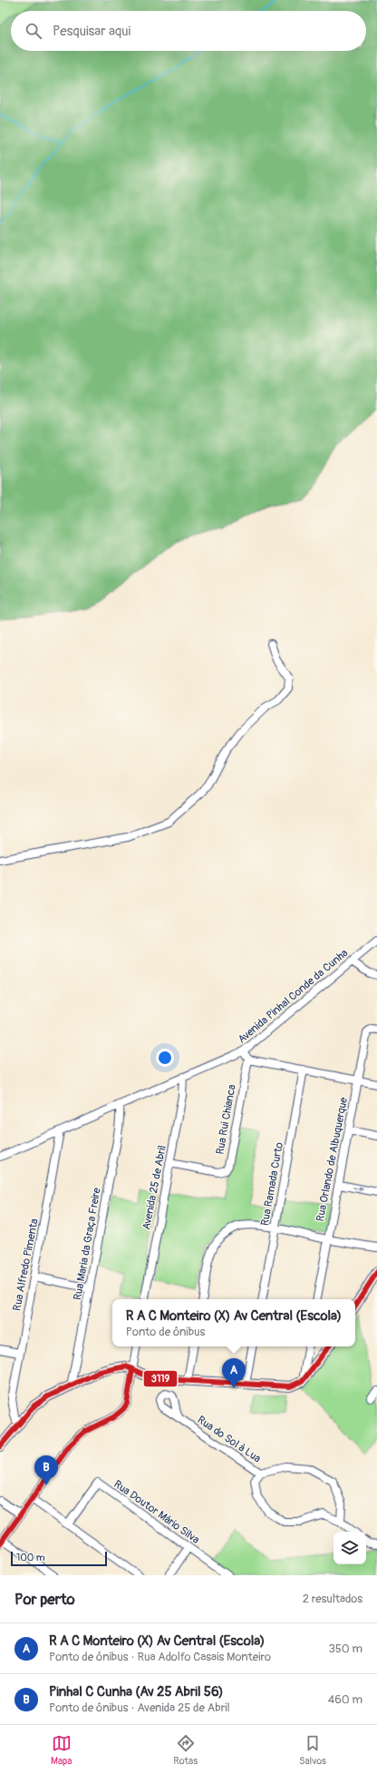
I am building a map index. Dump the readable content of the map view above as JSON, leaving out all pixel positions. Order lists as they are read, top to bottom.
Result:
{
  "streets": {
    "street": [
      "Avenida Pinhal Conde da Cunha",
      "Rua Rui Chianca",
      "Rua Orlando de Albuquerque",
      "Rua Ramada Curto",
      "Avenida 25 de Abril",
      "Rua Maria da Graça Freire",
      "Rua Alfredo Pimenta",
      "Rua do Sol à Lua",
      "Rua Doutor Mário Silva"
    ]
  },
  "crossings": [
    ["Avenida Pinhal Conde da Cunha", "Avenida 25 de Abril"],
    ["Avenida Pinhal Conde da Cunha", "Rua Maria da Graça Freire"],
    ["Avenida Pinhal Conde da Cunha", "Rua Alfredo Pimenta"],
    ["Rua Rui Chianca", "Avenida 25 de Abril"]
  ],
  "lines": ["transit line 3119"],
  "scale_bar": "100 m",
  "page": {
    "search": "Pesquisar aqui",
    "popup": ["R A C Monteiro (X) Av Central (Escola)", "Ponto de ônibus"],
    "pins": ["A", "B"],
    "scale": "100 m",
    "heading": ["Por perto", "2 resultados"],
    "list": [
      {
        "mark": "A",
        "name": "R A C Monteiro (X) Av Central (Escola)",
        "note": "Ponto de ônibus · Rua Adolfo Casais Monteiro",
        "value": "350 m"
      },
      {
        "mark": "B",
        "name": "Pinhal C Cunha (Av 25 Abril 56)",
        "note": "Ponto de ônibus · Avenida 25 de Abril",
        "value": "460 m"
      }
    ],
    "nav": ["Mapa", "Rotas", "Salvos"]
  }
}
